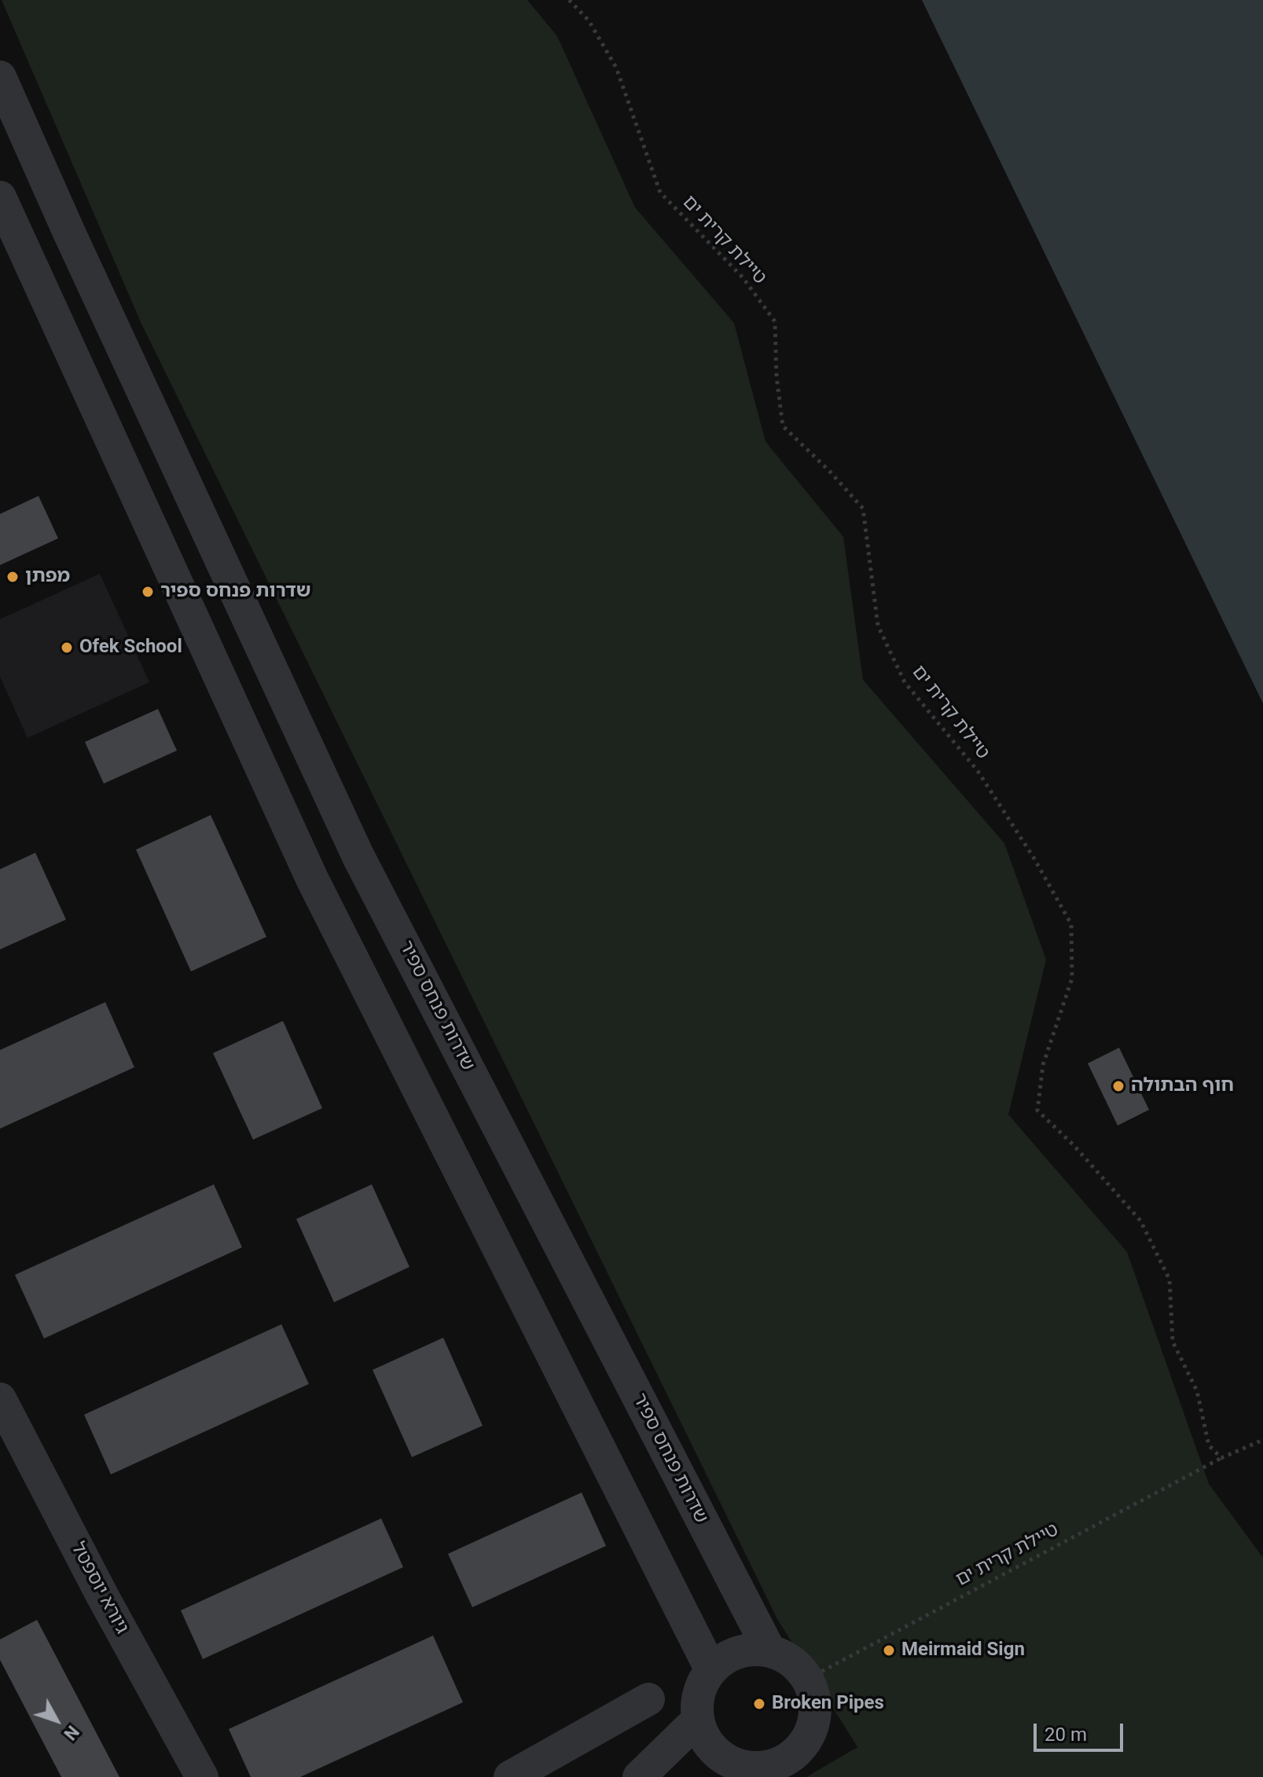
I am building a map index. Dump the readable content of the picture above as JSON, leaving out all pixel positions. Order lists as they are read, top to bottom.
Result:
{
  "streets": {
    "street": ["שדרות פנחס ספיר", "גיורא יוספטל"],
    "path": ["טיילת קרית ים"]
  },
  "crossings": [
    ["טיילת קרית ים", "שדרות פנחס ספיר"]
  ],
  "places": [
    "מפתן",
    "שדרות פנחס ספיר",
    "Ofek School",
    "חוף הבתולה",
    "Meirmaid Sign",
    "Broken Pipes"
  ],
  "scale_bar": "20 m",
  "north": "bottom right"
}
